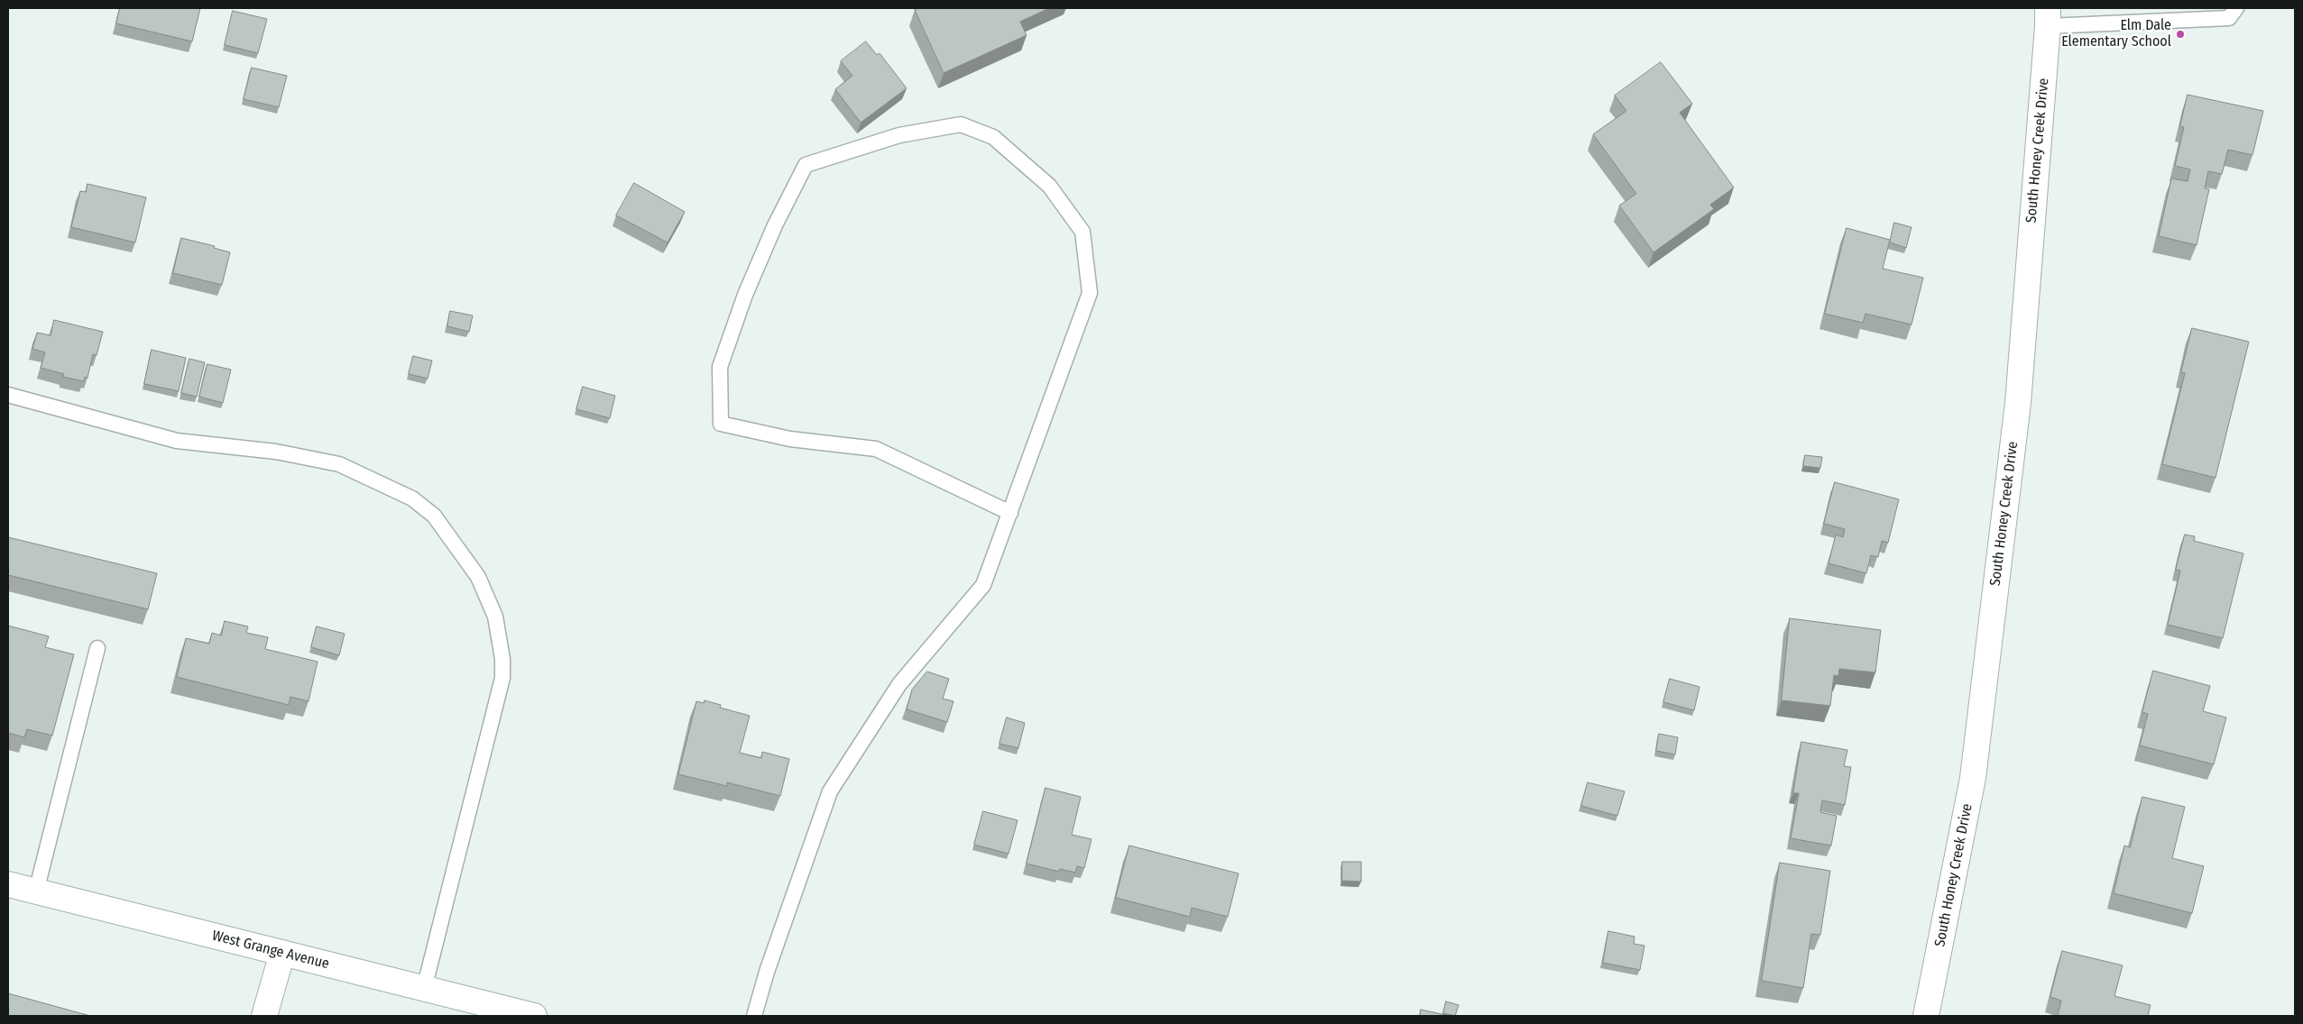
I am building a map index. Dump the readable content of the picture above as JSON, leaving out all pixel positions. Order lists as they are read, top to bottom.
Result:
{
  "streets": {
    "street": ["South Honey Creek Drive", "West Grange Avenue"]
  },
  "places": ["Elm Dale Elementary School"]
}
